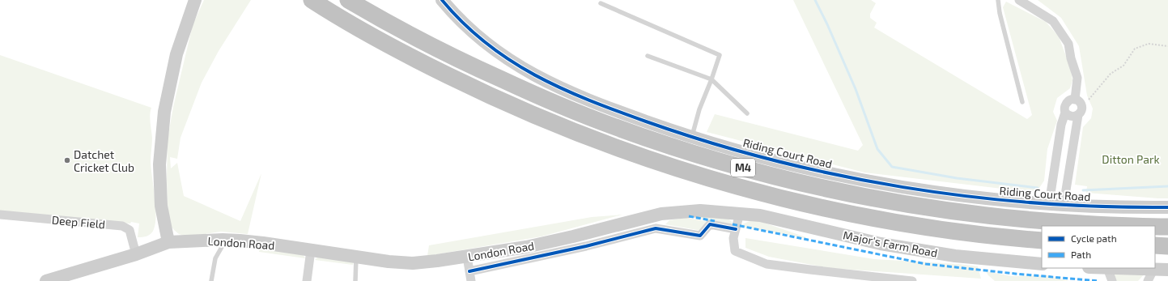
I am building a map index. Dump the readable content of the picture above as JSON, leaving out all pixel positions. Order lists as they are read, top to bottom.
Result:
{
  "streets": {
    "highway": ["M4"],
    "main road": ["Riding Court Road", "London Road", "Major's Farm Road"],
    "street": ["Deep Field"]
  },
  "crossings": [
    ["Deep Field", "London Road"],
    ["London Road", "Major's Farm Road"]
  ],
  "parks": ["Ditton Park"],
  "places": ["Datchet Cricket Club"],
  "legend": ["Cycle path", "Path"]
}
